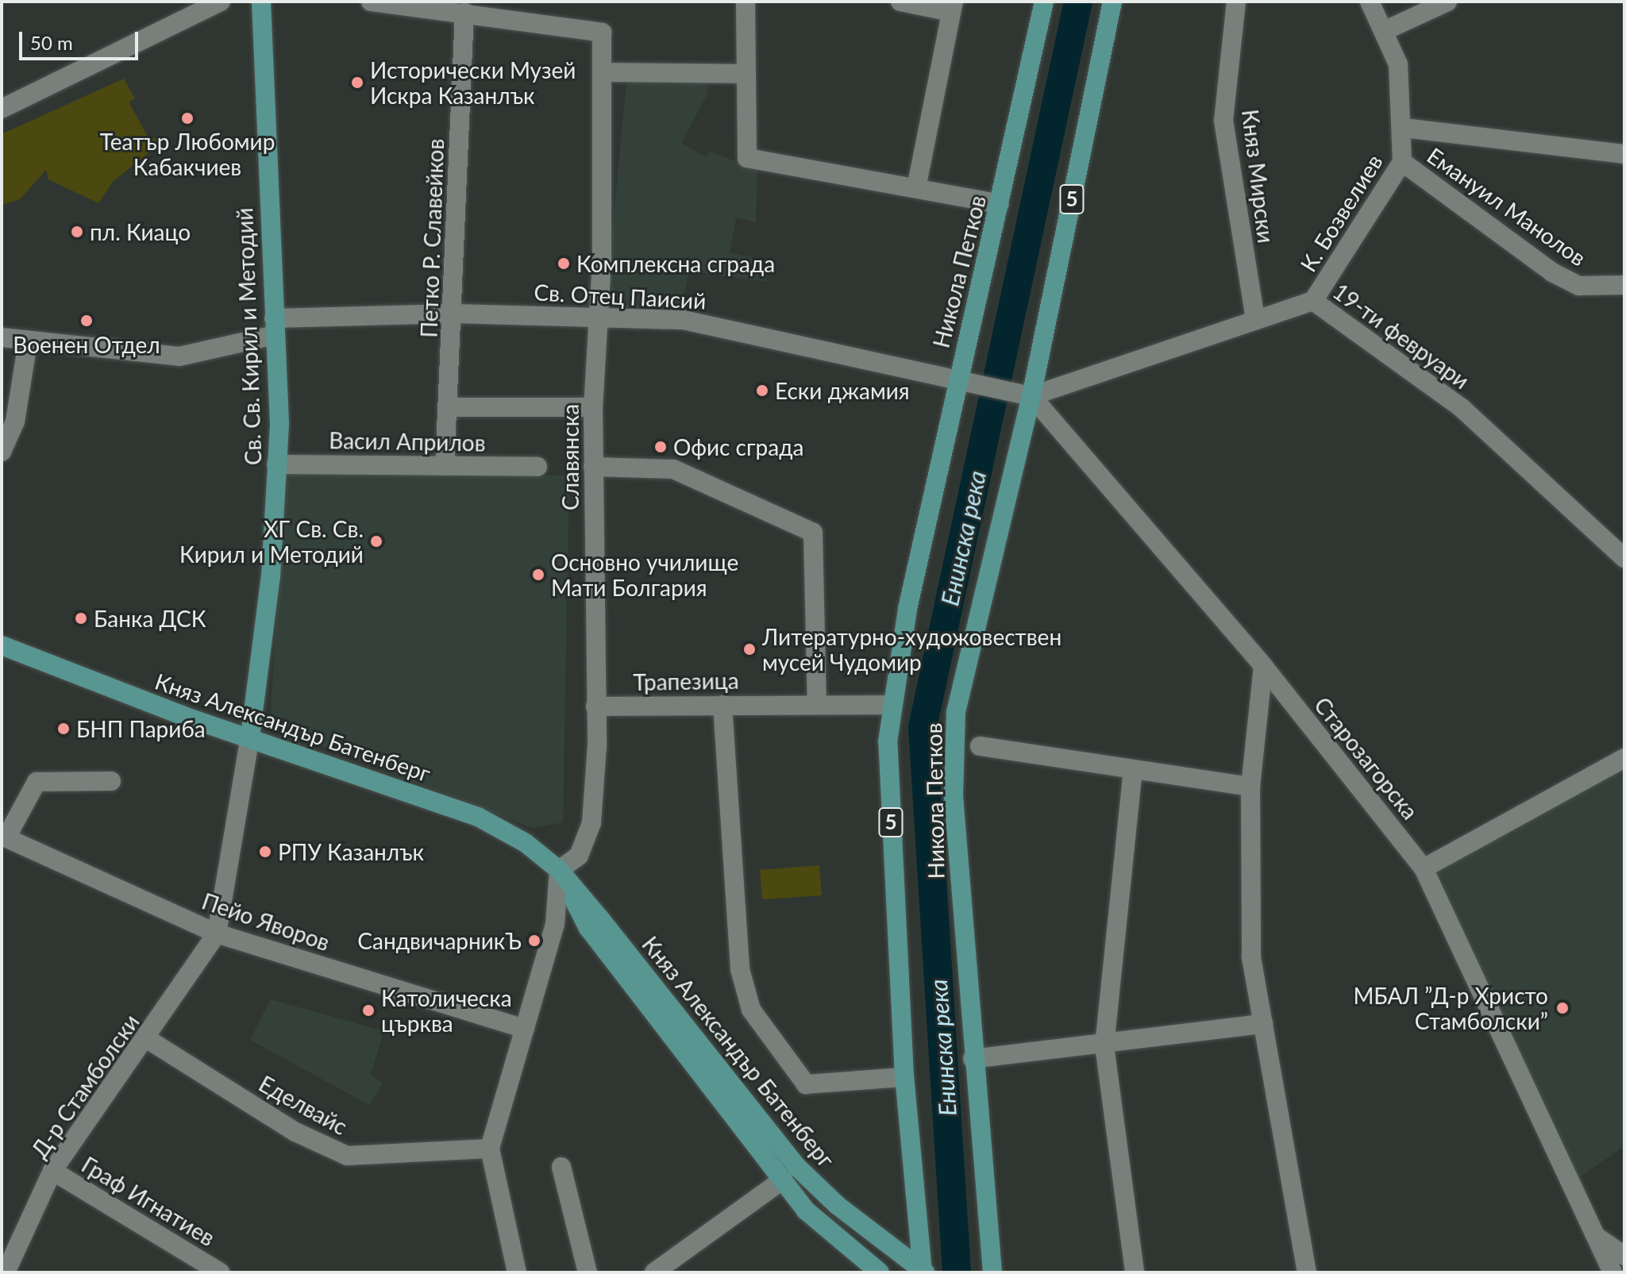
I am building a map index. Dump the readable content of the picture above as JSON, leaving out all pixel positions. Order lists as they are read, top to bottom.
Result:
{
  "streets": {
    "main road": [
      "5",
      "Никола Петков",
      "Св. Св. Кирил и Методий",
      "Княз Александър Батенберг"
    ],
    "street": [
      "Княз Мирски",
      "Емануил Манолов",
      "К. Бозвелиев",
      "Петко Р. Славейков",
      "Св. Отец Паисий",
      "19-ти февруари",
      "Васил Априлов",
      "Славянска",
      "Трапезица",
      "Старозагорска",
      "Пейо Яворов",
      "Д-р Стамболски",
      "Еделвайс",
      "Граф Игнатиев"
    ]
  },
  "crossings": [
    ["Княз Мирски", "19-ти февруари"],
    ["Емануил Манолов", "К. Бозвелиев"],
    ["К. Бозвелиев", "19-ти февруари"],
    ["Петко Р. Славейков", "Св. Отец Паисий"],
    ["Петко Р. Славейков", "Васил Априлов"],
    ["Петко Р. Славейков", "Славянска"],
    ["Никола Петков", "Св. Отец Паисий"],
    ["Никола Петков", "19-ти февруари"],
    ["Никола Петков", "Трапезица"],
    ["Никола Петков", "Княз Александър Батенберг"],
    ["Никола Петков", "Старозагорска"],
    ["Св. Отец Паисий", "Св. Св. Кирил и Методий"],
    ["Св. Отец Паисий", "Славянска"],
    ["19-ти февруари", "Старозагорска"],
    ["Св. Св. Кирил и Методий", "Васил Априлов"],
    ["Св. Св. Кирил и Методий", "Княз Александър Батенберг"],
    ["Св. Св. Кирил и Методий", "Пейо Яворов"],
    ["Св. Св. Кирил и Методий", "Д-р Стамболски"],
    ["Славянска", "Трапезица"],
    ["Славянска", "Княз Александър Батенберг"],
    ["Пейо Яворов", "Д-р Стамболски"],
    ["Д-р Стамболски", "Еделвайс"],
    ["Д-р Стамболски", "Граф Игнатиев"]
  ],
  "water": ["Енинска река"],
  "places": [
    "Исторически Музей Искра Казанлък",
    "Театър Любомир Кабакчиев",
    "пл. Киацо",
    "Комплексна сграда",
    "Военен Отдел",
    "Ески джамия",
    "Офис сграда",
    "ХГ Св. Св. Кирил и Методий",
    "Основно училище Мати Болгария",
    "Банка ДСК",
    "Литературно-художовествен мусей Чудомир",
    "БНП Париба",
    "РПУ Казанлък",
    "СандвичарникЪ",
    "МБАЛ ”Д-р Христо Стамболски”",
    "Католическа църква"
  ],
  "scale_bar": "50 m"
}
